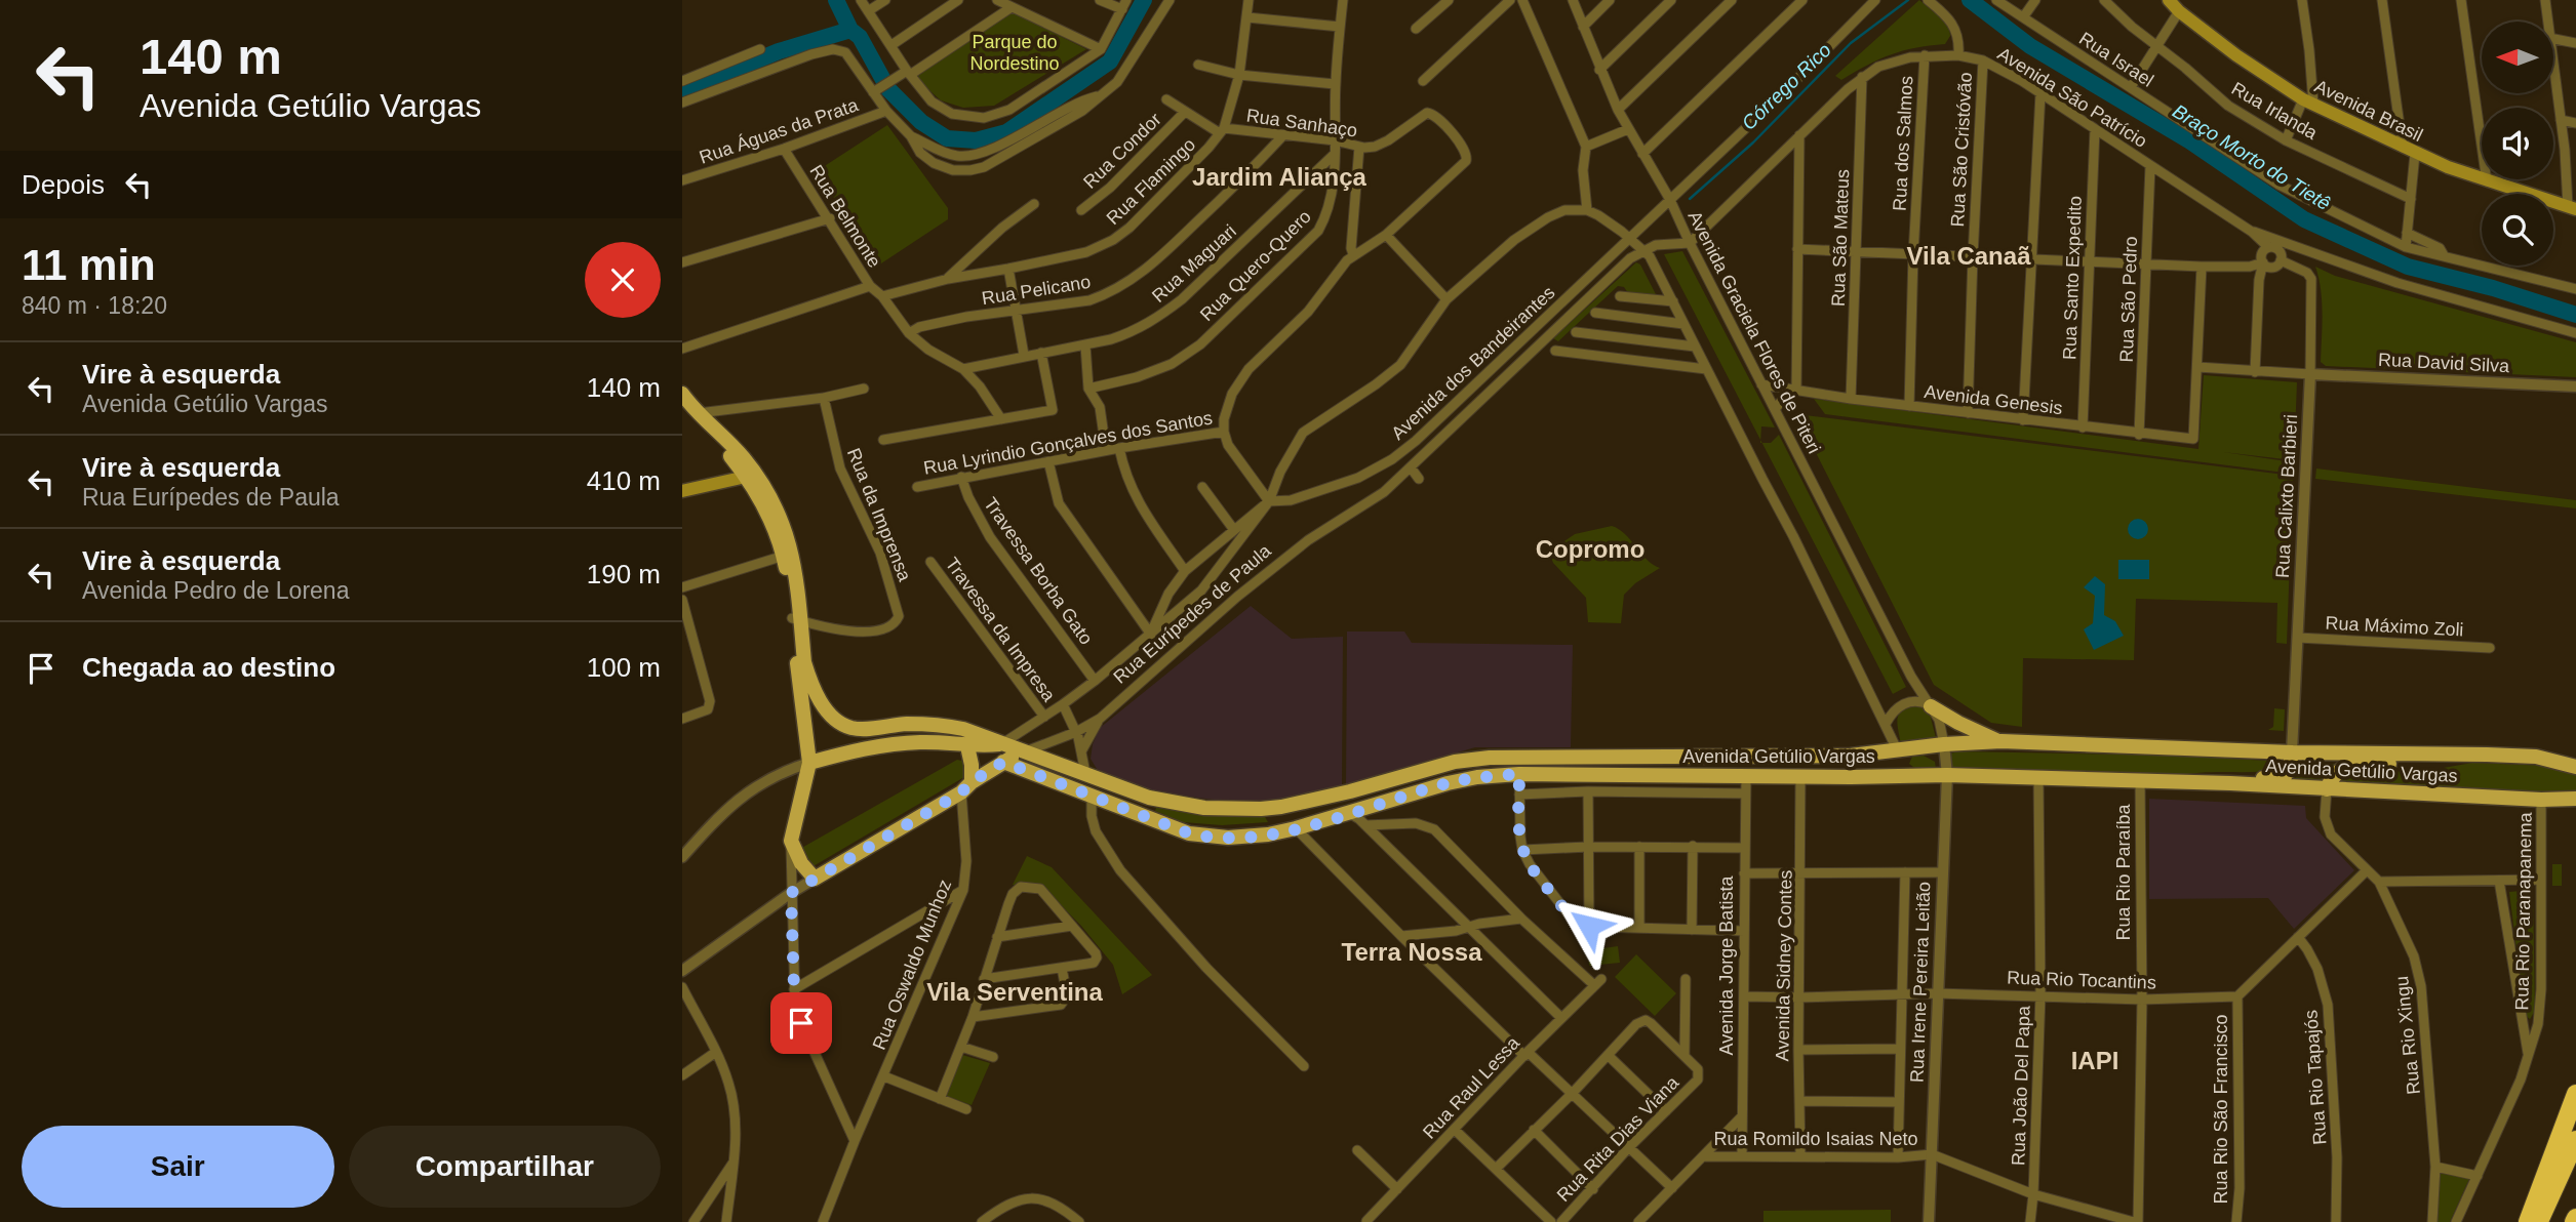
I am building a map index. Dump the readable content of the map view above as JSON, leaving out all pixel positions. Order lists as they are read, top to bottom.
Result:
{
  "streets": {
    "main road": ["Avenida Brasil", "Rua Eurípedes de Paula", "Avenida Getúlio Vargas"],
    "street": [
      "Rua Israel",
      "Avenida São Patrício",
      "Rua Irlanda",
      "Rua Sanhaço",
      "Rua Águas da Prata",
      "Rua dos Salmos",
      "Rua São Cristóvão",
      "Rua Condor",
      "Rua Flamingo",
      "Rua Belmonte",
      "Rua São Mateus",
      "Rua Maguari",
      "Rua Quero-Quero",
      "Rua Santo Expedito",
      "Rua Pelicano",
      "Rua São Pedro",
      "Avenida Graciela Flores de Piteri",
      "Avenida dos Bandeirantes",
      "Rua David Silva",
      "Avenida Genesis",
      "Rua Lyrindio Gonçalves dos Santos",
      "Rua Calixto Barbieri",
      "Rua da Imprensa",
      "Travessa Borba Gato",
      "Rua Máximo Zoli",
      "Travessa da Impresa",
      "Rua Rio Paraíba",
      "Rua Rio Paranapanema",
      "Rua Oswaldo Munhoz",
      "Avenida Jorge Batista",
      "Avenida Sidney Contes",
      "Rua Rio Tocantins",
      "Rua Irene Pereira Leitão",
      "Rua Rio Xingu",
      "Rua Rio Tapajós",
      "Rua João Del Papa",
      "Rua Raul Lessa",
      "Rua Rio São Francisco",
      "Rua Rita Dias Viana",
      "Rua Romildo Isaias Neto"
    ]
  },
  "crossings": [
    ["Avenida São Patrício", "Rua dos Salmos"],
    ["Avenida São Patrício", "Rua São Cristóvão"],
    ["Avenida São Patrício", "Rua São Mateus"],
    ["Avenida São Patrício", "Rua Santo Expedito"],
    ["Avenida São Patrício", "Rua São Pedro"],
    ["Avenida São Patrício", "Avenida Graciela Flores de Piteri"],
    ["Avenida São Patrício", "Rua Calixto Barbieri"],
    ["Rua Sanhaço", "Rua Condor"],
    ["Rua Sanhaço", "Rua Flamingo"],
    ["Rua Sanhaço", "Rua Quero-Quero"],
    ["Rua Sanhaço", "Rua Pelicano"],
    ["Rua Águas da Prata", "Rua Belmonte"],
    ["Rua dos Salmos", "Avenida Genesis"],
    ["Rua São Cristóvão", "Avenida Genesis"],
    ["Rua Flamingo", "Rua Belmonte"],
    ["Rua Belmonte", "Rua Maguari"],
    ["Rua Belmonte", "Rua Pelicano"],
    ["Rua São Mateus", "Avenida Genesis"],
    ["Rua Maguari", "Rua Quero-Quero"],
    ["Rua Santo Expedito", "Avenida Genesis"],
    ["Rua São Pedro", "Avenida Genesis"],
    ["Avenida Graciela Flores de Piteri", "Avenida dos Bandeirantes"],
    ["Avenida Graciela Flores de Piteri", "Avenida Genesis"],
    ["Avenida Graciela Flores de Piteri", "Avenida Getúlio Vargas"],
    ["Avenida Graciela Flores de Piteri", "Rua Irene Pereira Leitão"],
    ["Rua David Silva", "Rua Calixto Barbieri"],
    ["Rua Lyrindio Gonçalves dos Santos", "Travessa Borba Gato"],
    ["Rua Calixto Barbieri", "Rua Máximo Zoli"],
    ["Rua Calixto Barbieri", "Avenida Getúlio Vargas"],
    ["Rua da Imprensa", "Avenida Getúlio Vargas"],
    ["Rua Eurípedes de Paula", "Avenida Getúlio Vargas"],
    ["Rua Eurípedes de Paula", "Rua Oswaldo Munhoz"],
    ["Avenida Getúlio Vargas", "Rua Rio Paraíba"],
    ["Avenida Getúlio Vargas", "Rua Rio Paranapanema"],
    ["Avenida Getúlio Vargas", "Avenida Jorge Batista"],
    ["Avenida Getúlio Vargas", "Avenida Sidney Contes"],
    ["Avenida Getúlio Vargas", "Rua Irene Pereira Leitão"],
    ["Avenida Getúlio Vargas", "Rua Rio Xingu"],
    ["Avenida Getúlio Vargas", "Rua João Del Papa"],
    ["Rua Rio Paraíba", "Rua Rio Tocantins"],
    ["Rua Rio Paraíba", "Rua Romildo Isaias Neto"],
    ["Avenida Jorge Batista", "Rua Rio Tocantins"],
    ["Avenida Jorge Batista", "Rua Romildo Isaias Neto"],
    ["Avenida Sidney Contes", "Rua Rio Tocantins"],
    ["Avenida Sidney Contes", "Rua Romildo Isaias Neto"],
    ["Rua Rio Tocantins", "Rua Irene Pereira Leitão"],
    ["Rua Rio Tocantins", "Rua João Del Papa"],
    ["Rua Rio Tocantins", "Rua Rio São Francisco"],
    ["Rua Irene Pereira Leitão", "Rua Romildo Isaias Neto"],
    ["Rua João Del Papa", "Rua Romildo Isaias Neto"]
  ],
  "districts": [
    "Jardim Aliança",
    "Vila Canaã",
    "Copromo",
    "Terra Nossa",
    "Vila Serventina",
    "IAPI"
  ],
  "water": ["Córrego Rico", "Braço Morto do Tietê"],
  "parks": ["Parque do Nordestino"],
  "north": "left",
  "page": {
    "turn": ["140 m", "Avenida Getúlio Vargas"],
    "then": "Depois",
    "heading": ["11 min", "840 m · 18:20"],
    "list": [
      {
        "name": "Vire à esquerda",
        "note": "Avenida Getúlio Vargas",
        "value": "140 m"
      },
      {
        "name": "Vire à esquerda",
        "note": "Rua Eurípedes de Paula",
        "value": "410 m"
      },
      {
        "name": "Vire à esquerda",
        "note": "Avenida Pedro de Lorena",
        "value": "190 m"
      },
      {
        "name": "Chegada ao destino",
        "value": "100 m"
      }
    ],
    "buttons": ["Sair", "Compartilhar"]
  }
}
